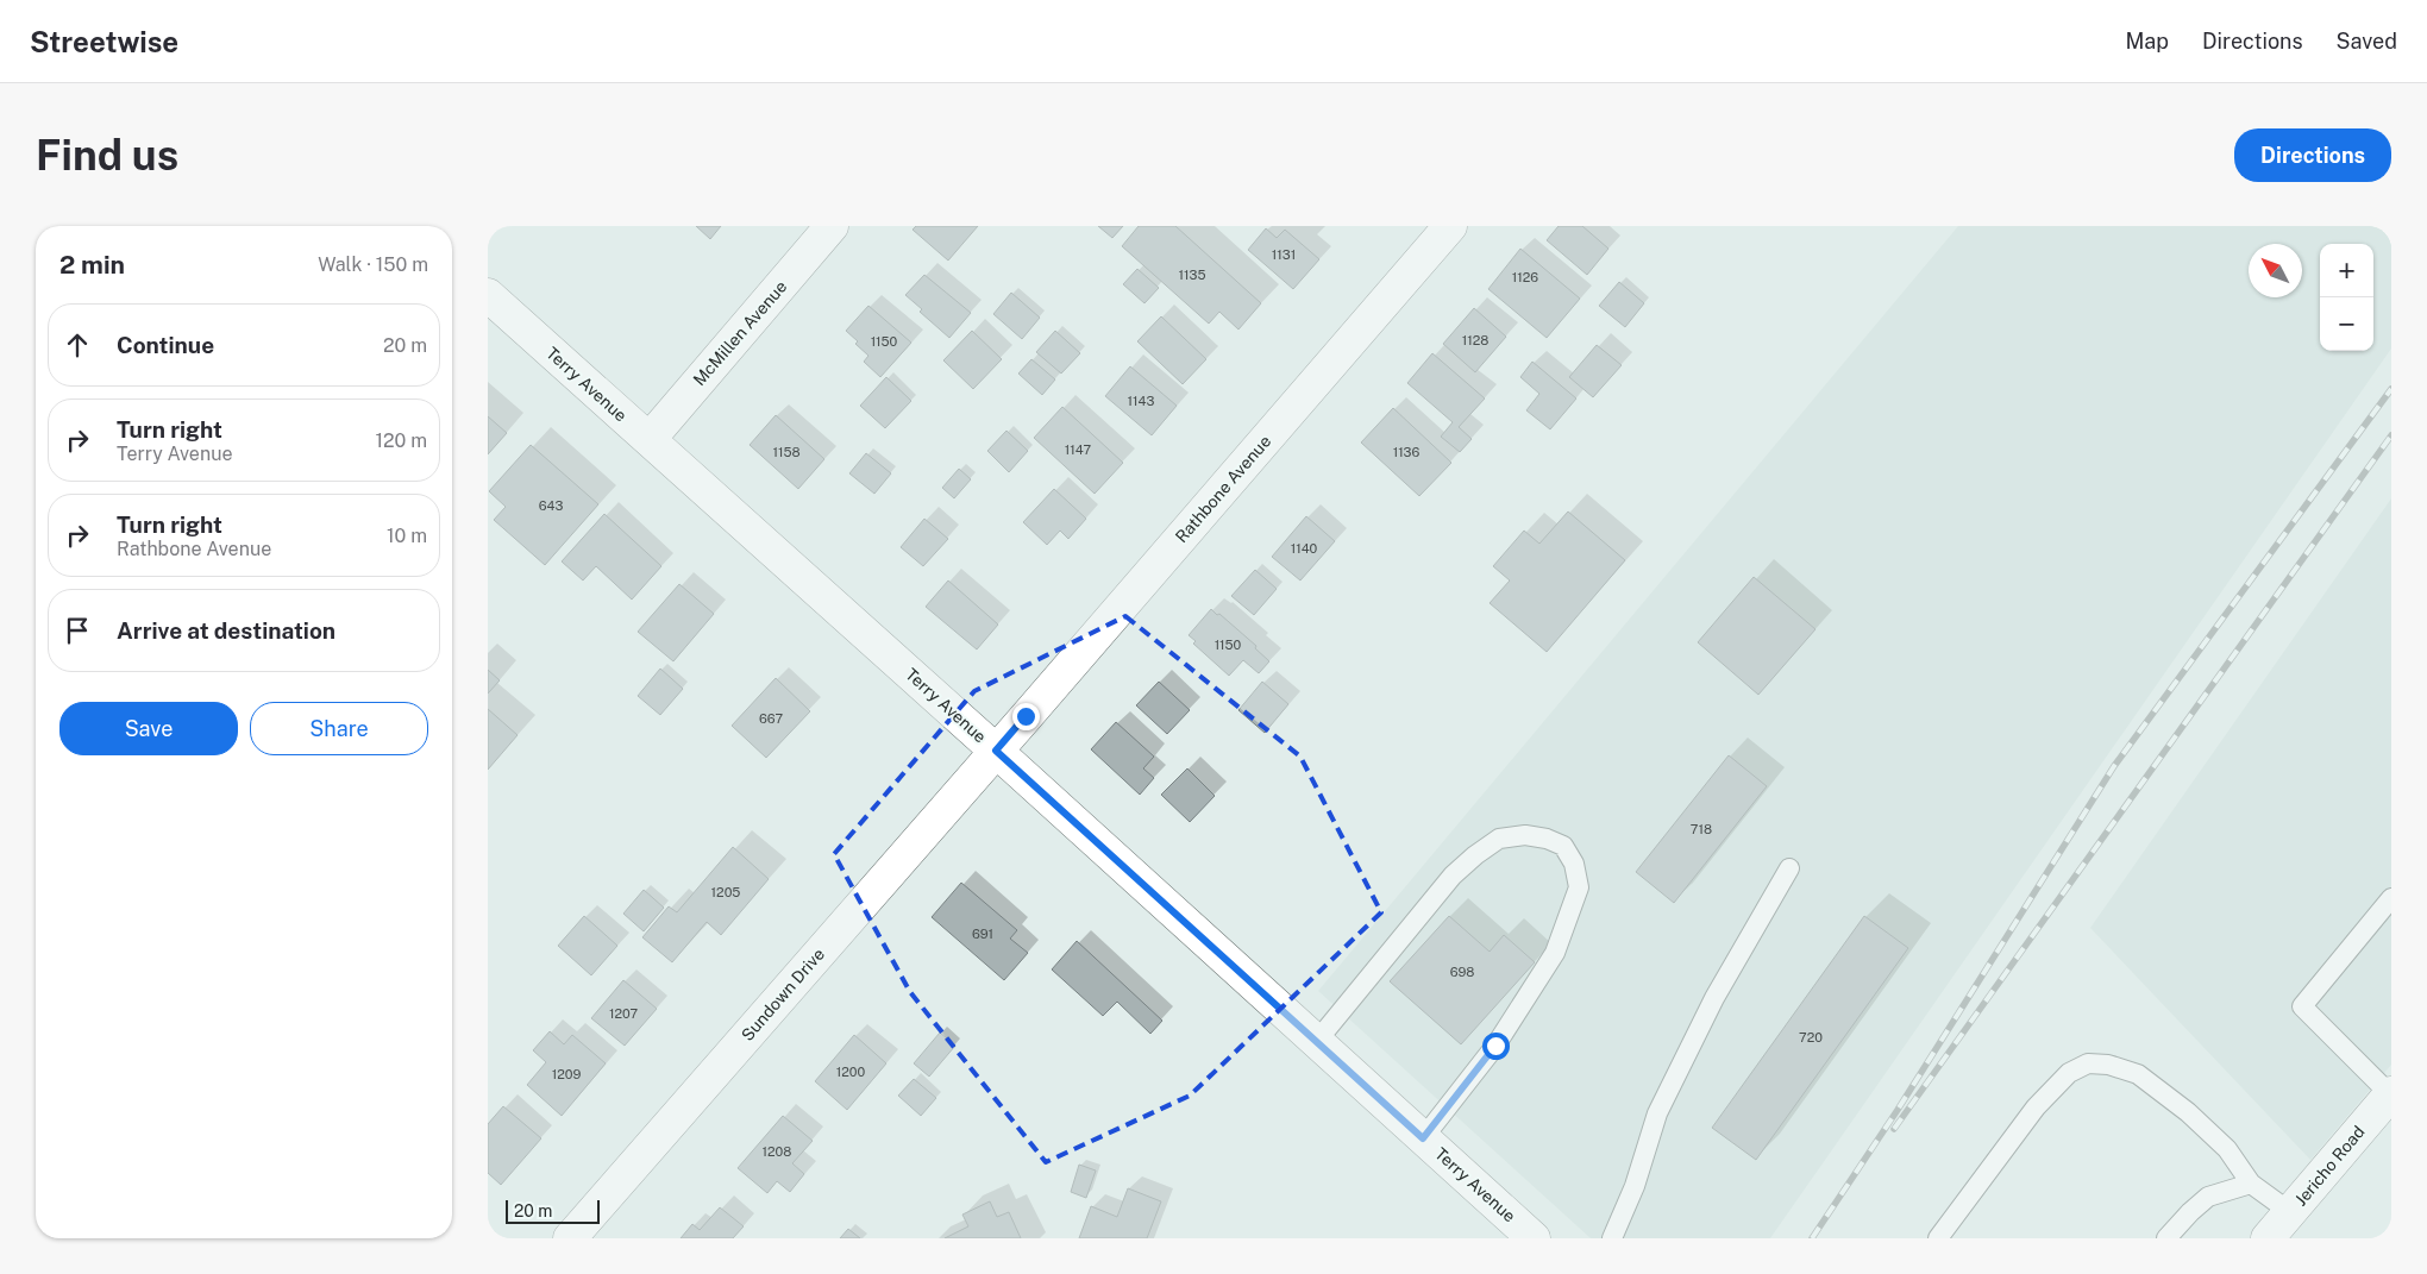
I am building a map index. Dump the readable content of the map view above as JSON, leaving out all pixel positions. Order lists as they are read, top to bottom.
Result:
{
  "streets": {
    "street": [
      "McMillen Avenue",
      "Terry Avenue",
      "Rathbone Avenue",
      "Sundown Drive",
      "Jericho Road"
    ]
  },
  "crossings": [
    ["McMillen Avenue", "Terry Avenue"],
    ["Terry Avenue", "Rathbone Avenue"],
    ["Terry Avenue", "Sundown Drive"],
    ["Rathbone Avenue", "Sundown Drive"]
  ],
  "house_numbers": [
    "1131",
    "1135",
    "1126",
    "1128",
    "1150",
    "1143",
    "1147",
    "1158",
    "1136",
    "643",
    "1140",
    "1150",
    "667",
    "718",
    "1205",
    "691",
    "698",
    "1207",
    "720",
    "1200",
    "1209",
    "1208"
  ],
  "scale_bar": "20 m",
  "north": "top left",
  "page": {
    "header": "Streetwise",
    "nav": ["Map", "Directions", "Saved"],
    "buttons": [
      "Directions",
      ["Save", "Share"]
    ],
    "title": "Find us",
    "heading": ["2 min", "Walk · 150 m"],
    "map_buttons": ["+", "−"],
    "list": [
      ["Continue", "20 m"],
      ["Turn right", "Terry Avenue", "120 m"],
      ["Turn right", "Rathbone Avenue", "10 m"],
      "Arrive at destination"
    ],
    "scale": "20 m"
  }
}
